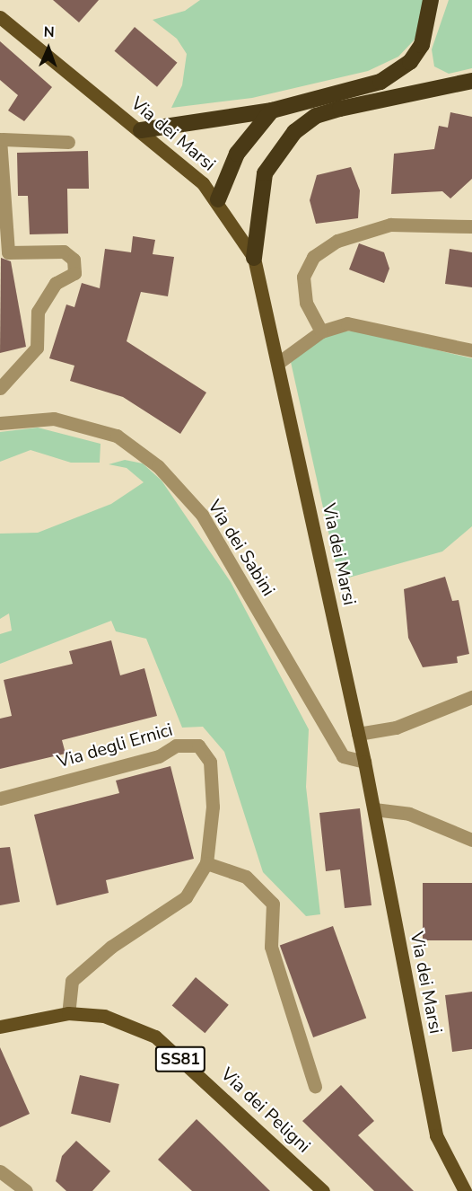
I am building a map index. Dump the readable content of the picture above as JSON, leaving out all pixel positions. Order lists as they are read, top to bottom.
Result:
{
  "streets": {
    "main road": ["Via dei Marsi", "SS81", "Via dei Peligni"],
    "street": ["Via dei Sabini", "Via degli Ernici"]
  },
  "crossings": [
    ["Via dei Marsi", "Via dei Sabini"],
    ["Via degli Ernici", "Via dei Peligni"]
  ],
  "north": "top"
}
